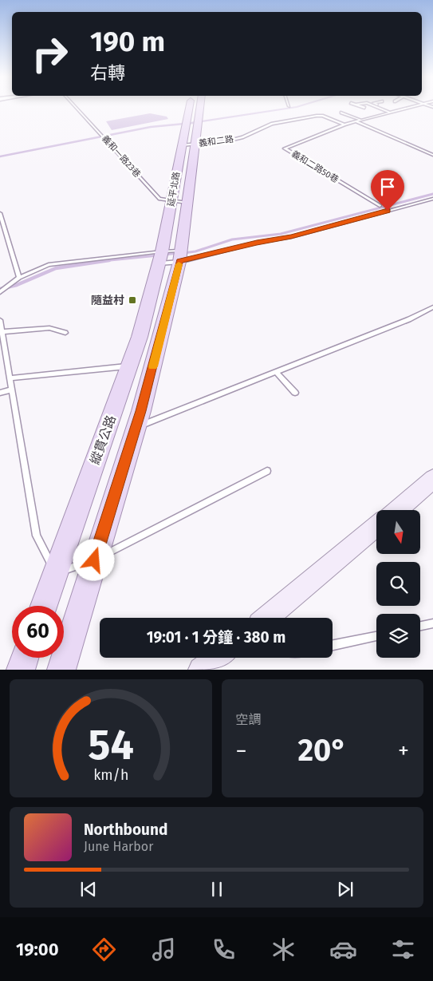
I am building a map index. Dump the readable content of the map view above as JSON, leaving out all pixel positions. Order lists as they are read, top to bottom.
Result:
{
  "streets": {
    "main road": ["延平北路", "縱貫公路"],
    "lane": ["義和二路", "義和一路23巷", "義和二路50巷"]
  },
  "crossings": [
    ["義和二路", "義和二路50巷"],
    ["義和二路", "延平北路"],
    ["義和一路23巷", "延平北路"],
    ["延平北路", "縱貫公路"]
  ],
  "places": {
    "transit": ["隨益村"]
  },
  "north": "bottom",
  "page": {
    "turn": ["190 m", "右轉"],
    "limit": "60",
    "trip": "19:01 · 1 分鐘 · 380 m",
    "tile": "空調",
    "heat": ["−", "20°", "+"],
    "song": ["Northbound", "June Harbor"],
    "tabs": "19:00",
    "gauge": ["54", "km/h"]
  }
}
